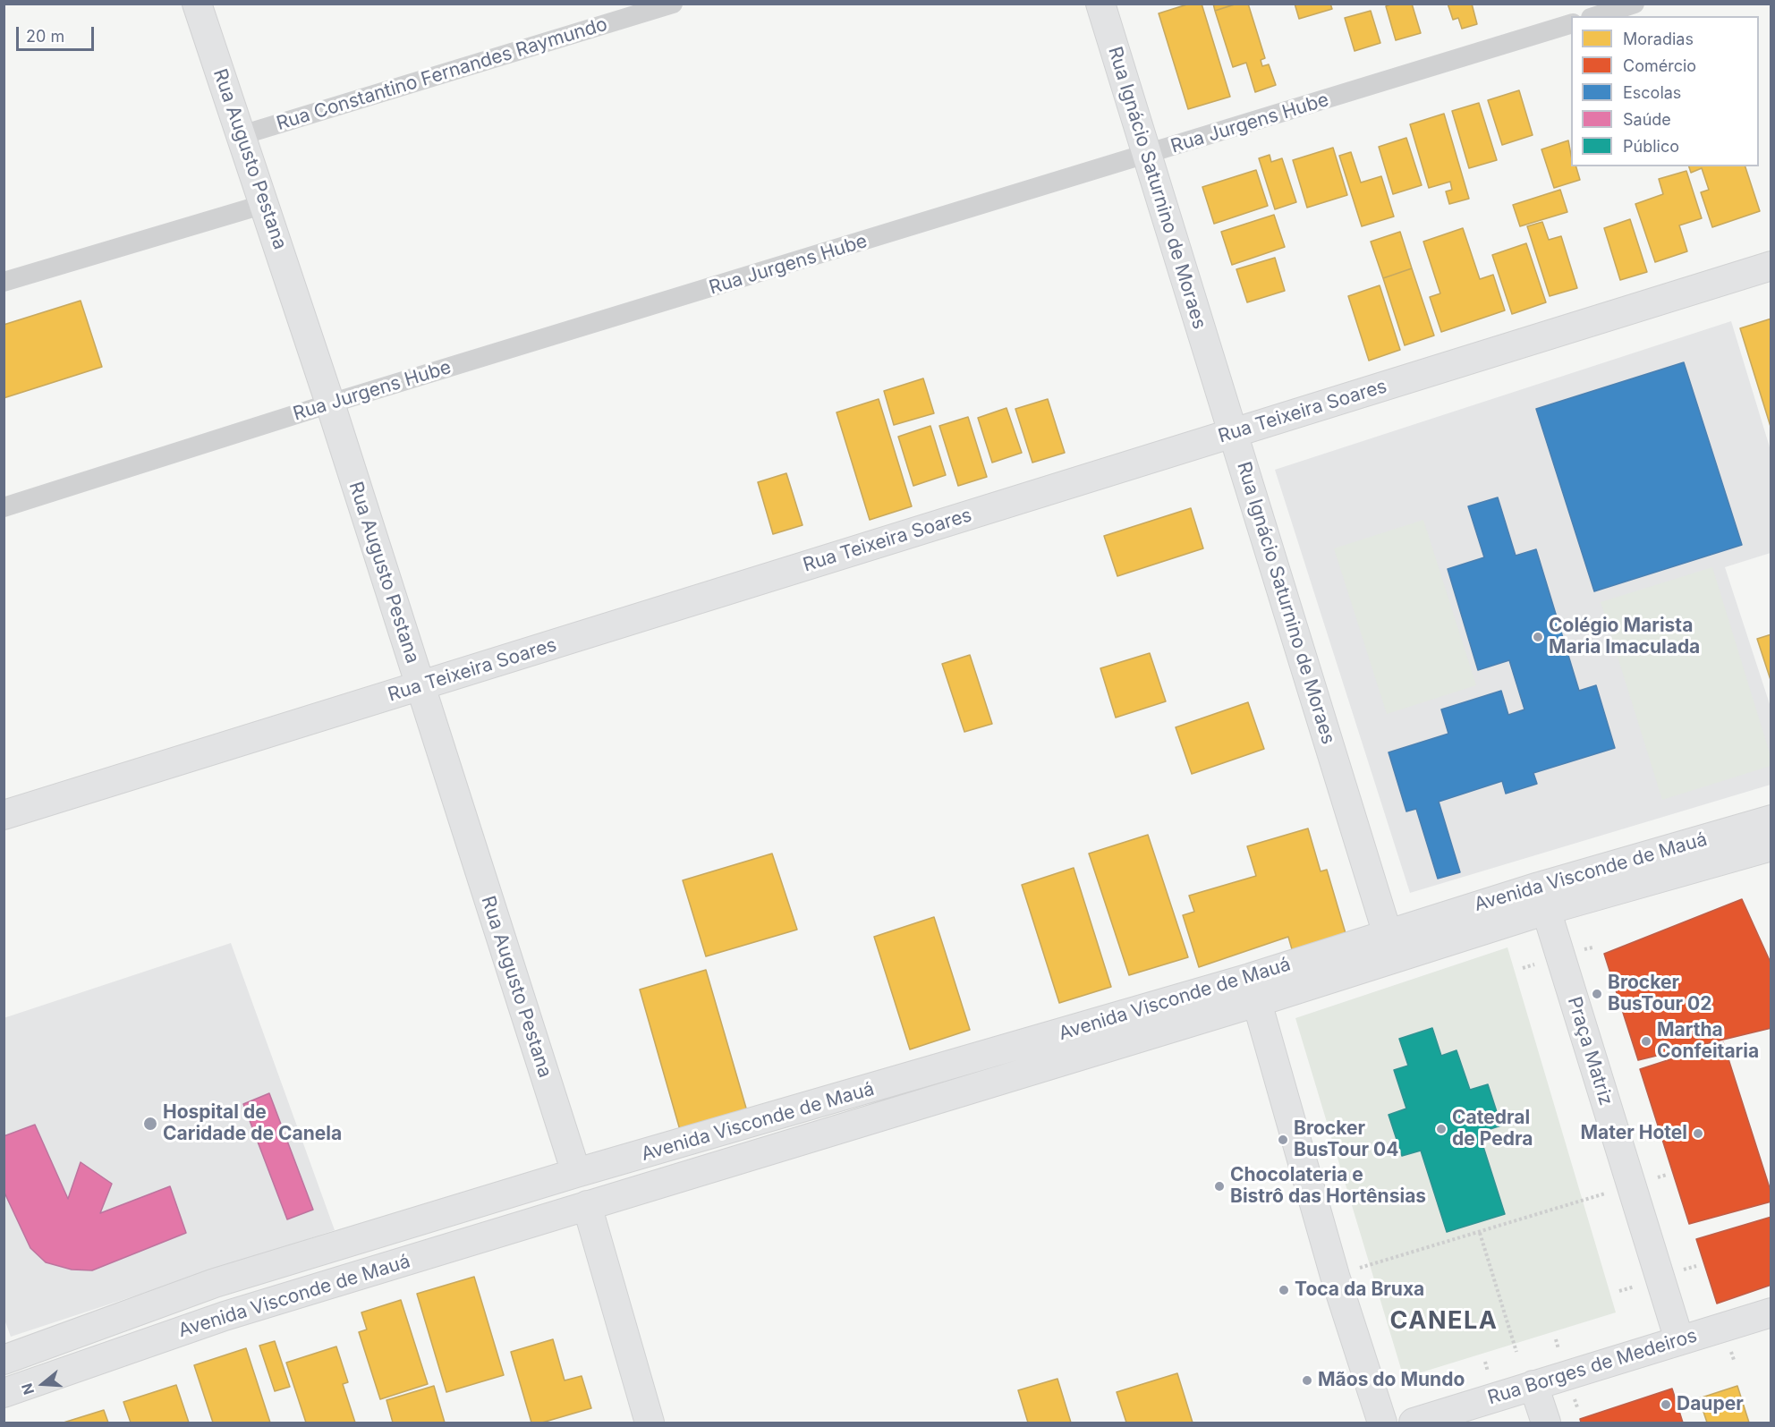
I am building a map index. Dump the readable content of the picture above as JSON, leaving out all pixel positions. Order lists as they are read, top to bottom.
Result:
{
  "streets": {
    "street": [
      "Rua Constantino Fernandes Raymundo",
      "Rua Jurgens Hube",
      "Rua Augusto Pestana",
      "Rua Ignácio Saturnino de Moraes",
      "Rua Teixeira Soares",
      "Avenida Visconde de Mauá",
      "Praça Matriz",
      "Rua Borges de Medeiros"
    ]
  },
  "crossings": [
    ["Rua Constantino Fernandes Raymundo", "Rua Augusto Pestana"],
    ["Rua Jurgens Hube", "Rua Augusto Pestana"],
    ["Rua Jurgens Hube", "Rua Ignácio Saturnino de Moraes"],
    ["Rua Augusto Pestana", "Rua Teixeira Soares"],
    ["Rua Augusto Pestana", "Avenida Visconde de Mauá"],
    ["Rua Ignácio Saturnino de Moraes", "Rua Teixeira Soares"],
    ["Rua Ignácio Saturnino de Moraes", "Avenida Visconde de Mauá"],
    ["Avenida Visconde de Mauá", "Praça Matriz"],
    ["Praça Matriz", "Rua Borges de Medeiros"]
  ],
  "districts": ["CANELA"],
  "places": [
    "Colégio Marista Maria Imaculada",
    "Brocker BusTour 02",
    "Martha Confeitaria",
    "Hospital de Caridade de Canela",
    "Catedral de Pedra",
    "Mater Hotel",
    "Brocker BusTour 04",
    "Chocolateria e Bistrô das Hortênsias",
    "Toca da Bruxa",
    "Mãos do Mundo",
    "Dauper"
  ],
  "legend": [
    "Moradias",
    "Comércio",
    "Escolas",
    "Saúde",
    "Público"
  ],
  "scale_bar": "20 m",
  "north": "left"
}
